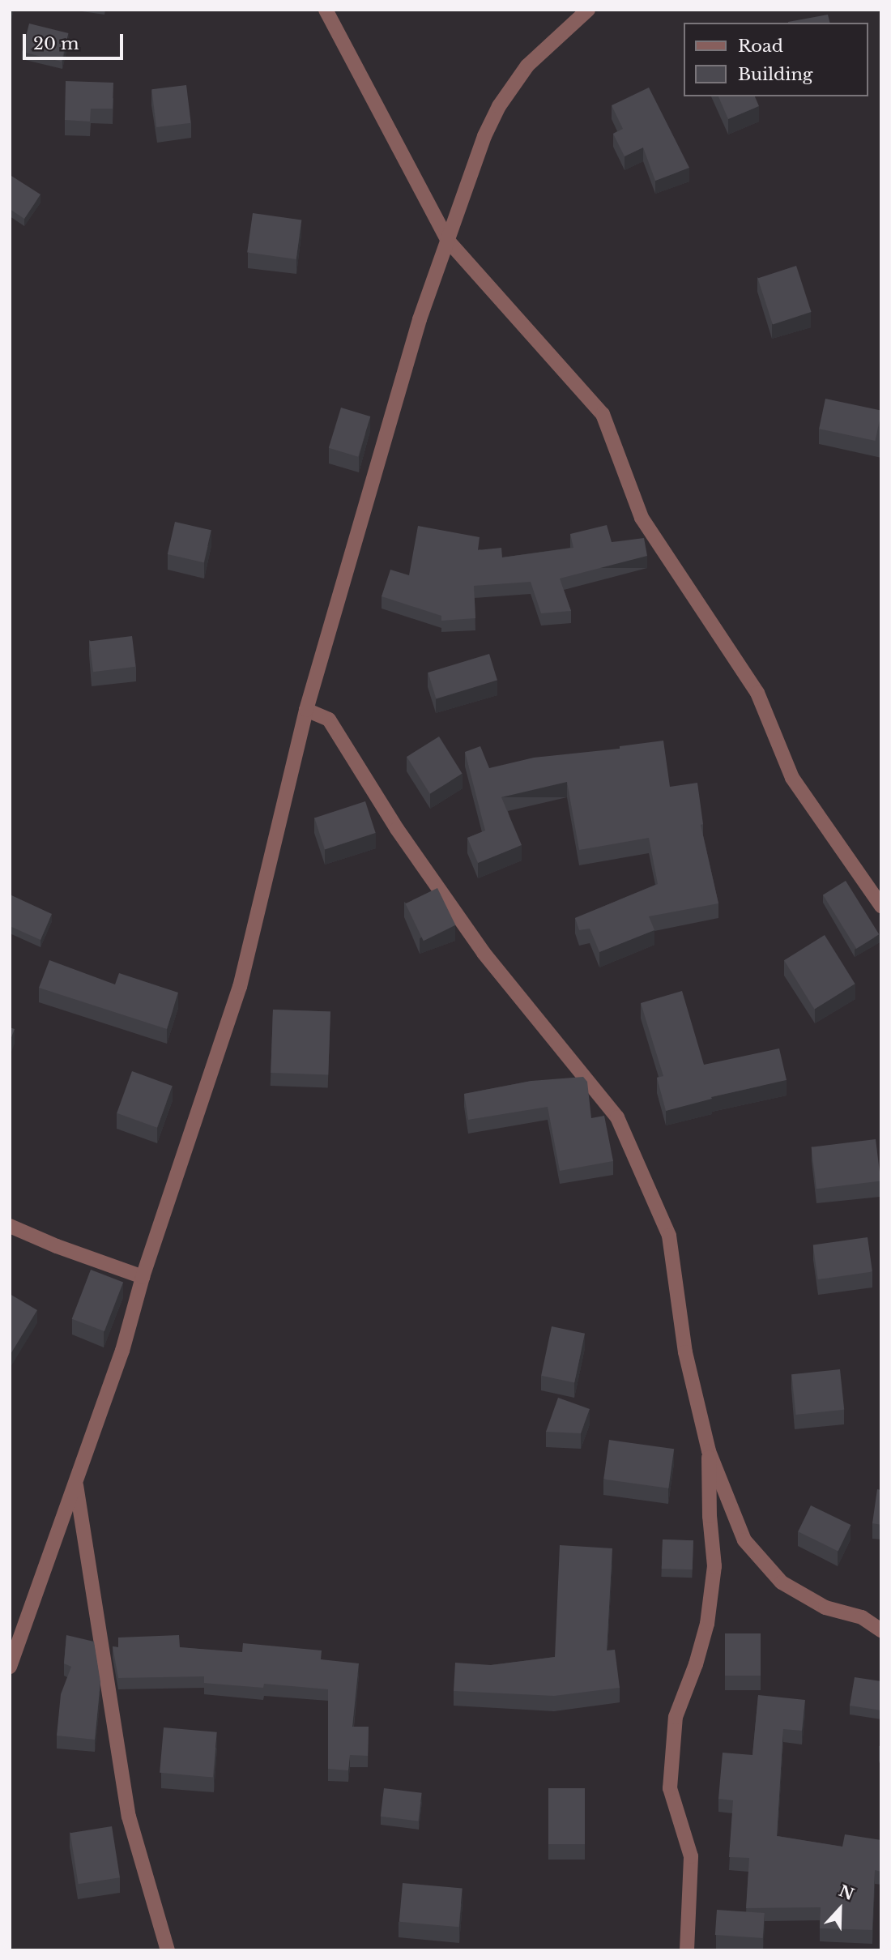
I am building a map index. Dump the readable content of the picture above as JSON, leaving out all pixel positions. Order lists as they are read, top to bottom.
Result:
{
  "legend": ["Road", "Building"],
  "scale_bar": "20 m",
  "north": "top"
}
